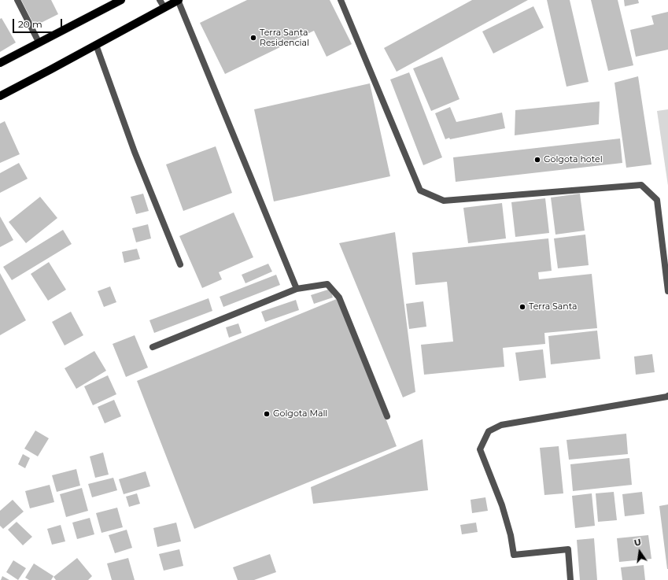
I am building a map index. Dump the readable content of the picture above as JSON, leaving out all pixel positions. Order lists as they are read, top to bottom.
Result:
{
  "places": [
    "Terra Santa Residencial",
    "Golgota hotel",
    "Terra Santa",
    "Golgota Mall"
  ],
  "scale_bar": "20 m",
  "north": "top"
}
